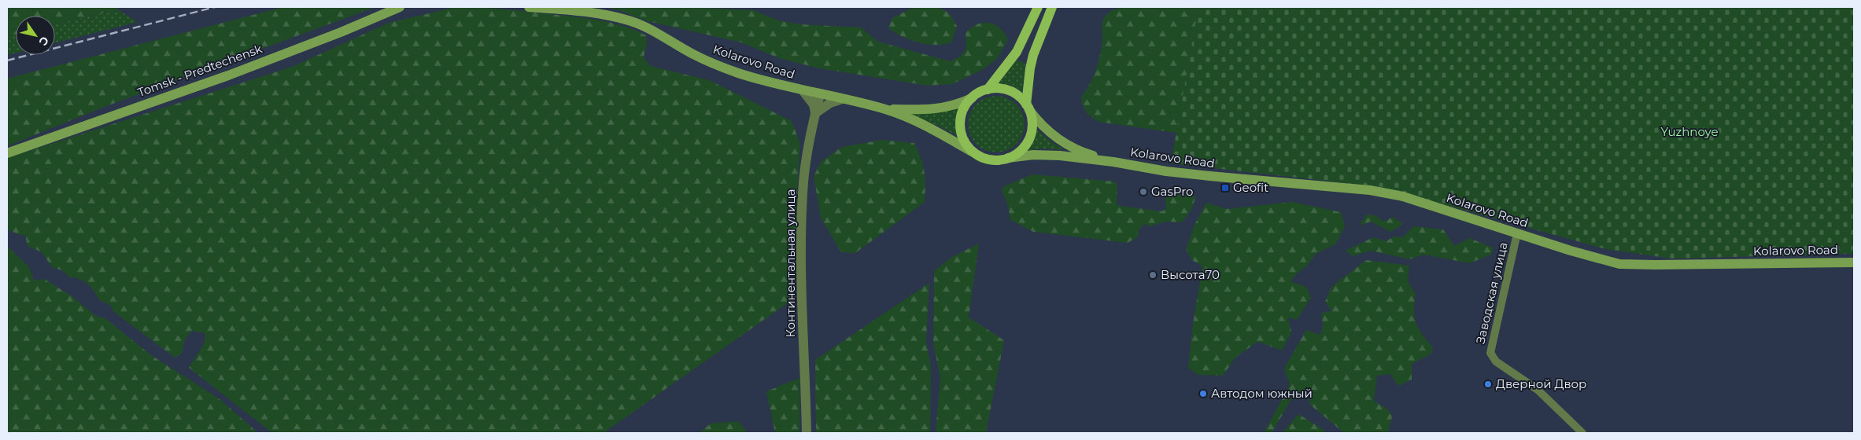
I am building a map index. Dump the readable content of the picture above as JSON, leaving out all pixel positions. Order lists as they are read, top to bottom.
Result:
{
  "streets": {
    "main road": ["Kolarovo Road", "Tomsk - Predtechensk"],
    "street": ["Континентальная улица", "Заводская улица"]
  },
  "crossings": [
    ["Kolarovo Road", "Континентальная улица"],
    ["Kolarovo Road", "Заводская улица"]
  ],
  "parks": ["Yuzhnoye"],
  "places": {
    "transit": ["Geofit"],
    "other": [
      "GasPro",
      "Высота70",
      "Дверной Двор",
      "Автодом южный"
    ]
  },
  "north": "bottom right"
}
